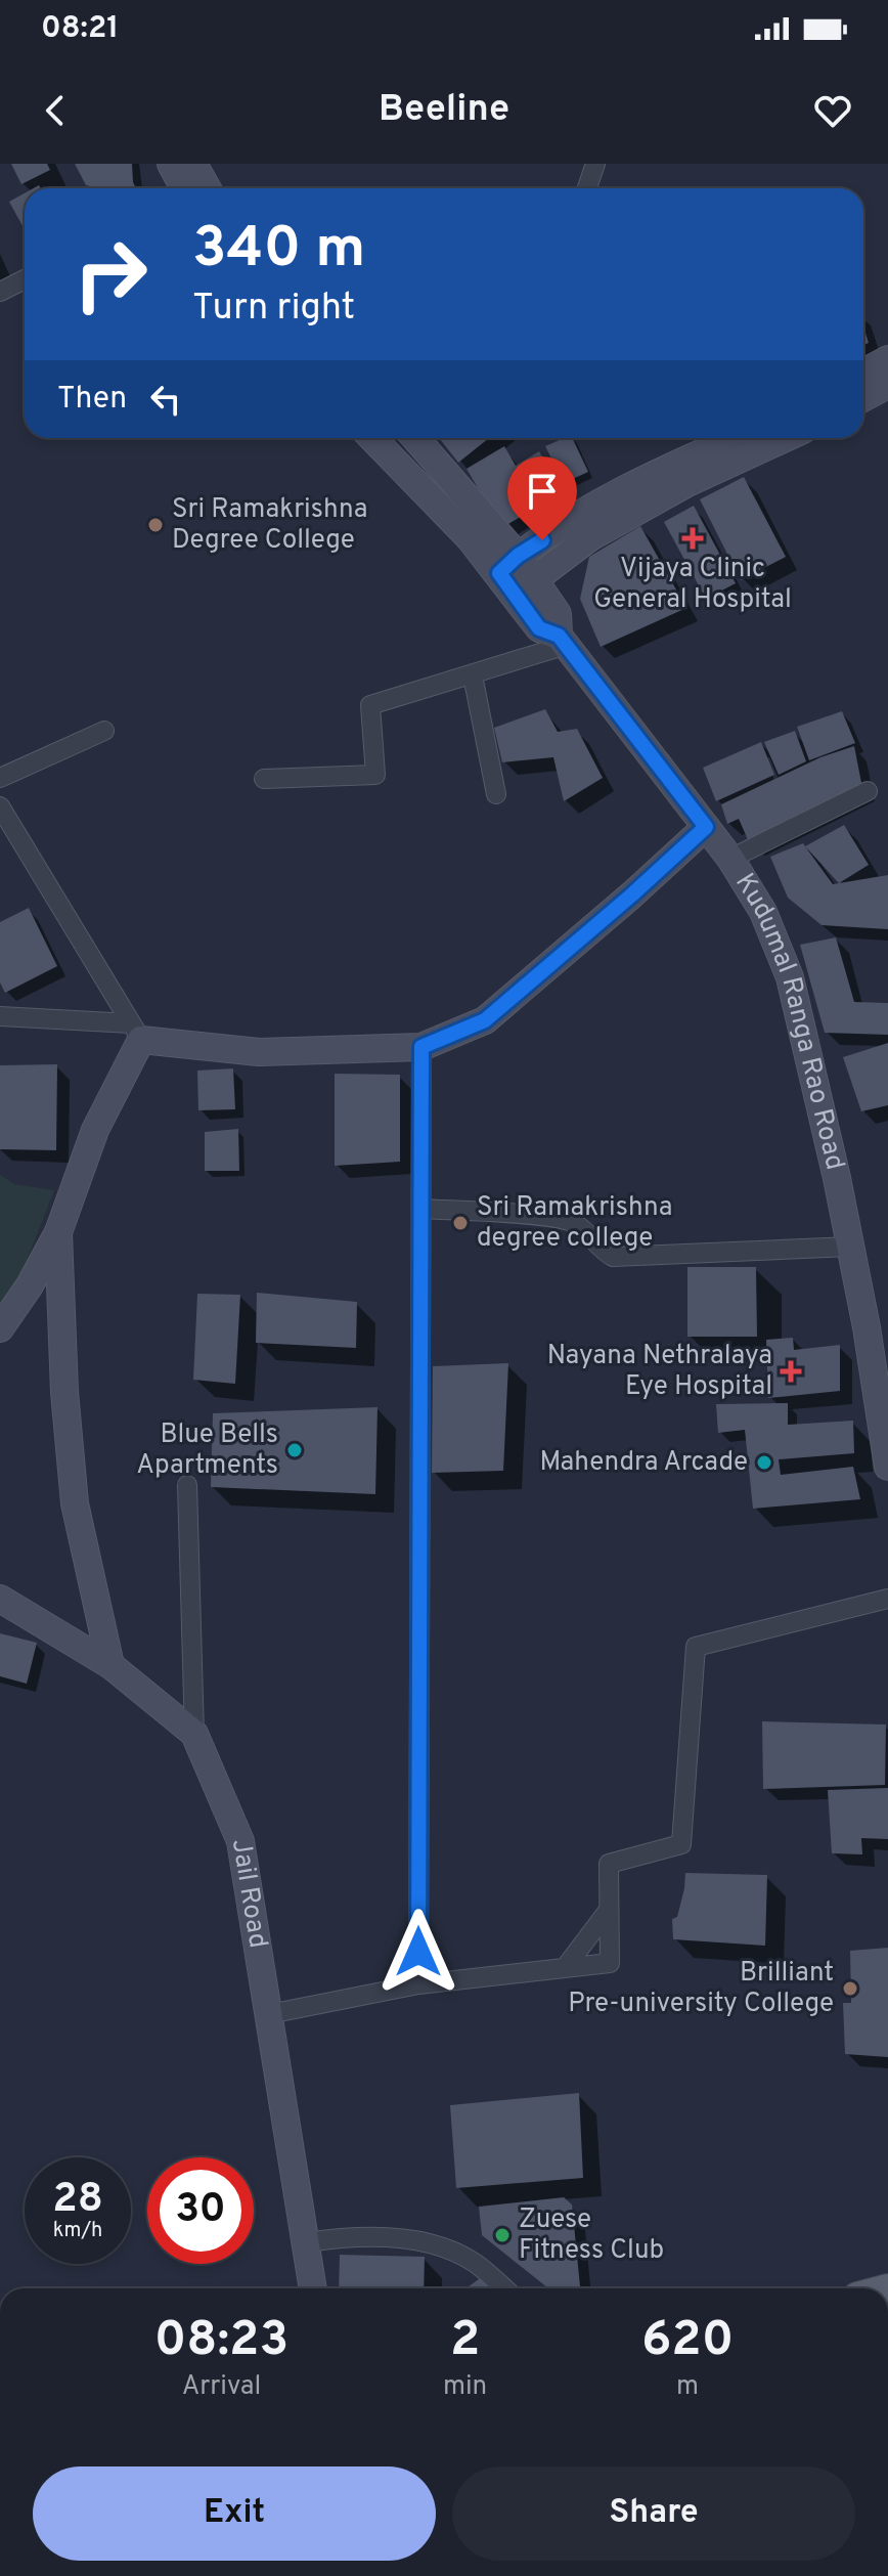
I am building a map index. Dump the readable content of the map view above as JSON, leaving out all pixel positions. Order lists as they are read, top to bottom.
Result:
{
  "streets": {
    "street": ["Kudumal Ranga Rao Road", "Jail Road"]
  },
  "places": {
    "other": [
      "Sri Ramakrishna Degree College",
      "Sri Ramakrishna degree college",
      "Blue Bells Apartments",
      "Mahendra Arcade",
      "Brilliant Pre-university College",
      "Zuese Fitness Club"
    ],
    "health": ["Vijaya Clinic General Hospital", "Nayana Nethralaya Eye Hospital"]
  },
  "page": {
    "status": "08:21",
    "header": "Beeline",
    "turn": ["340 m", "Turn right"],
    "then": "Then",
    "speed": "28 km/h",
    "limit": "30",
    "eta": [
      "08:23",
      "Arrival",
      "2",
      "min",
      "620",
      "m"
    ],
    "buttons": ["Exit", "Share"]
  }
}
